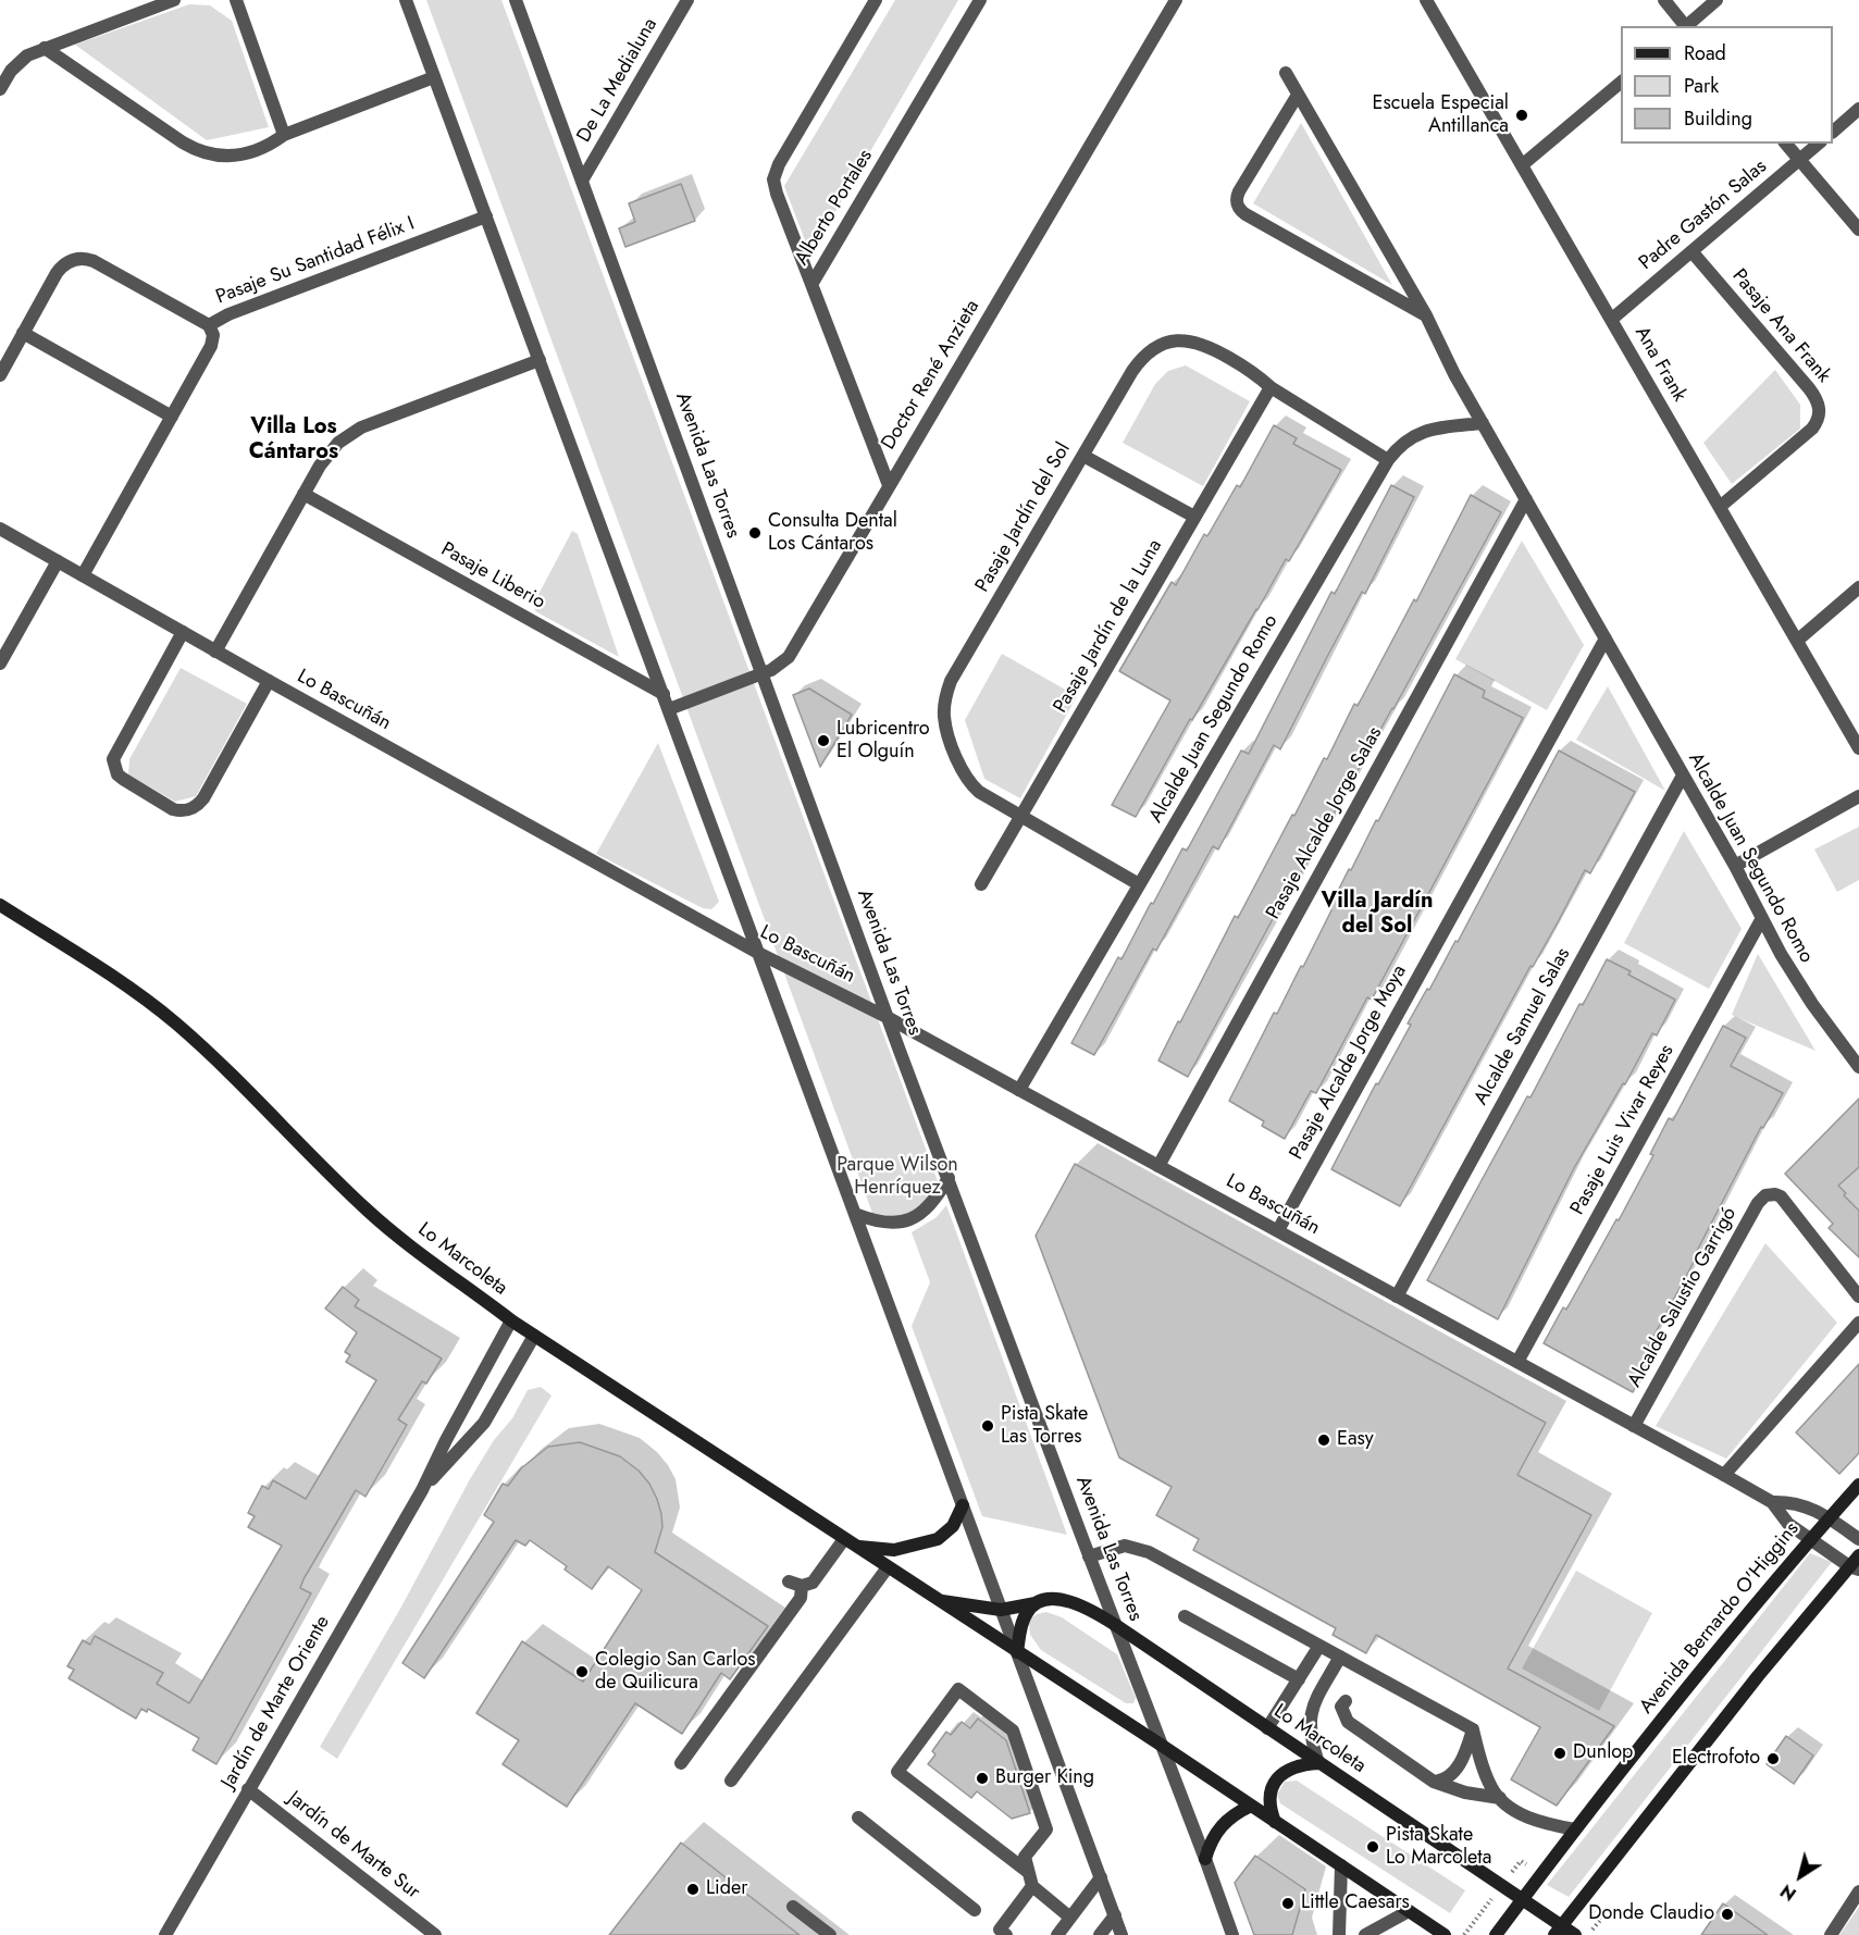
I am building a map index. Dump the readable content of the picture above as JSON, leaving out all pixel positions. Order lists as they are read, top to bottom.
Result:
{
  "streets": {
    "main road": ["Lo Marcoleta", "Avenida Bernardo O'Higgins"],
    "street": [
      "De La Medialuna",
      "Alberto Portales",
      "Padre Gastón Salas",
      "Pasaje Su Santidad Félix I",
      "Pasaje Ana Frank",
      "Ana Frank",
      "Doctor René Anzieta",
      "Avenida Las Torres",
      "Pasaje Jardín del Sol",
      "Pasaje Liberio",
      "Pasaje Jardín de la Luna",
      "Lo Bascuñán",
      "Alcalde Juan Segundo Romo",
      "Pasaje Alcalde Jorge Salas",
      "Alcalde Samuel Salas",
      "Pasaje Alcalde Jorge Moya",
      "Pasaje Luis Vivar Reyes",
      "Alcalde Salustio Garrigó",
      "Jardín de Marte Oriente",
      "Jardín de Marte Sur"
    ]
  },
  "crossings": [
    ["De La Medialuna", "Avenida Las Torres"],
    ["Alberto Portales", "Doctor René Anzieta"],
    ["Padre Gastón Salas", "Pasaje Ana Frank"],
    ["Padre Gastón Salas", "Ana Frank"],
    ["Pasaje Su Santidad Félix I", "Lo Bascuñán"],
    ["Pasaje Ana Frank", "Ana Frank"],
    ["Doctor René Anzieta", "Avenida Las Torres"],
    ["Avenida Las Torres", "Lo Bascuñán"],
    ["Avenida Las Torres", "Lo Marcoleta"],
    ["Pasaje Jardín del Sol", "Pasaje Jardín de la Luna"],
    ["Pasaje Jardín del Sol", "Alcalde Juan Segundo Romo"],
    ["Lo Bascuñán", "Alcalde Juan Segundo Romo"],
    ["Lo Bascuñán", "Pasaje Alcalde Jorge Salas"],
    ["Lo Bascuñán", "Alcalde Samuel Salas"],
    ["Lo Bascuñán", "Pasaje Alcalde Jorge Moya"],
    ["Lo Bascuñán", "Pasaje Luis Vivar Reyes"],
    ["Lo Bascuñán", "Alcalde Salustio Garrigó"],
    ["Lo Bascuñán", "Avenida Bernardo O'Higgins"],
    ["Alcalde Juan Segundo Romo", "Pasaje Alcalde Jorge Salas"],
    ["Alcalde Juan Segundo Romo", "Alcalde Samuel Salas"],
    ["Alcalde Juan Segundo Romo", "Pasaje Alcalde Jorge Moya"],
    ["Alcalde Juan Segundo Romo", "Pasaje Luis Vivar Reyes"],
    ["Lo Marcoleta", "Avenida Bernardo O'Higgins"],
    ["Lo Marcoleta", "Jardín de Marte Oriente"],
    ["Jardín de Marte Oriente", "Jardín de Marte Sur"]
  ],
  "districts": ["Villa Los Cántaros", "Villa Jardín del Sol"],
  "parks": ["Parque Wilson Henríquez"],
  "places": [
    "Escuela Especial Antillanca",
    "Consulta Dental Los Cántaros",
    "Lubricentro El Olguín",
    "Pista Skate Las Torres",
    "Easy",
    "Colegio San Carlos de Quilicura",
    "Dunlop",
    "Electrofoto",
    "Burger King",
    "Pista Skate Lo Marcoleta",
    "Lider",
    "Little Caesars",
    "Donde Claudio"
  ],
  "legend": ["Road", "Park", "Building"],
  "north": "bottom left"
}
